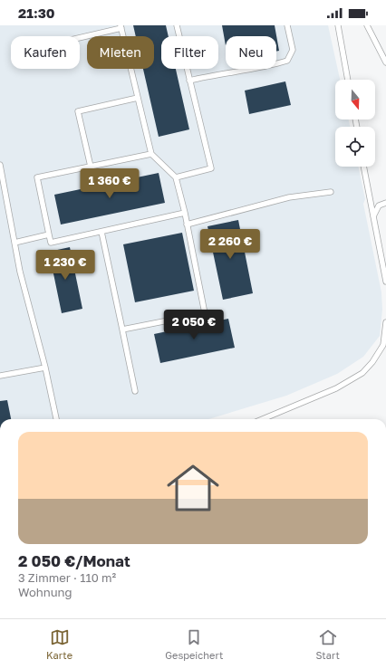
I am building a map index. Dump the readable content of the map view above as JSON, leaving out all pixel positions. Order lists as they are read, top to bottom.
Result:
{
  "north": "bottom",
  "page": {
    "status": "21:30",
    "chip": [
      "Kaufen",
      "Mieten",
      "Filter",
      "Neu"
    ],
    "price": [
      "1 360 €",
      "2 260 €",
      "1 230 €",
      "2 050 €"
    ],
    "list": [
      {
        "name": "2 050 €/Monat",
        "note": "3 Zimmer · 110 m² · Wohnung"
      }
    ],
    "tabs": ["Karte", "Gespeichert", "Start"]
  }
}
